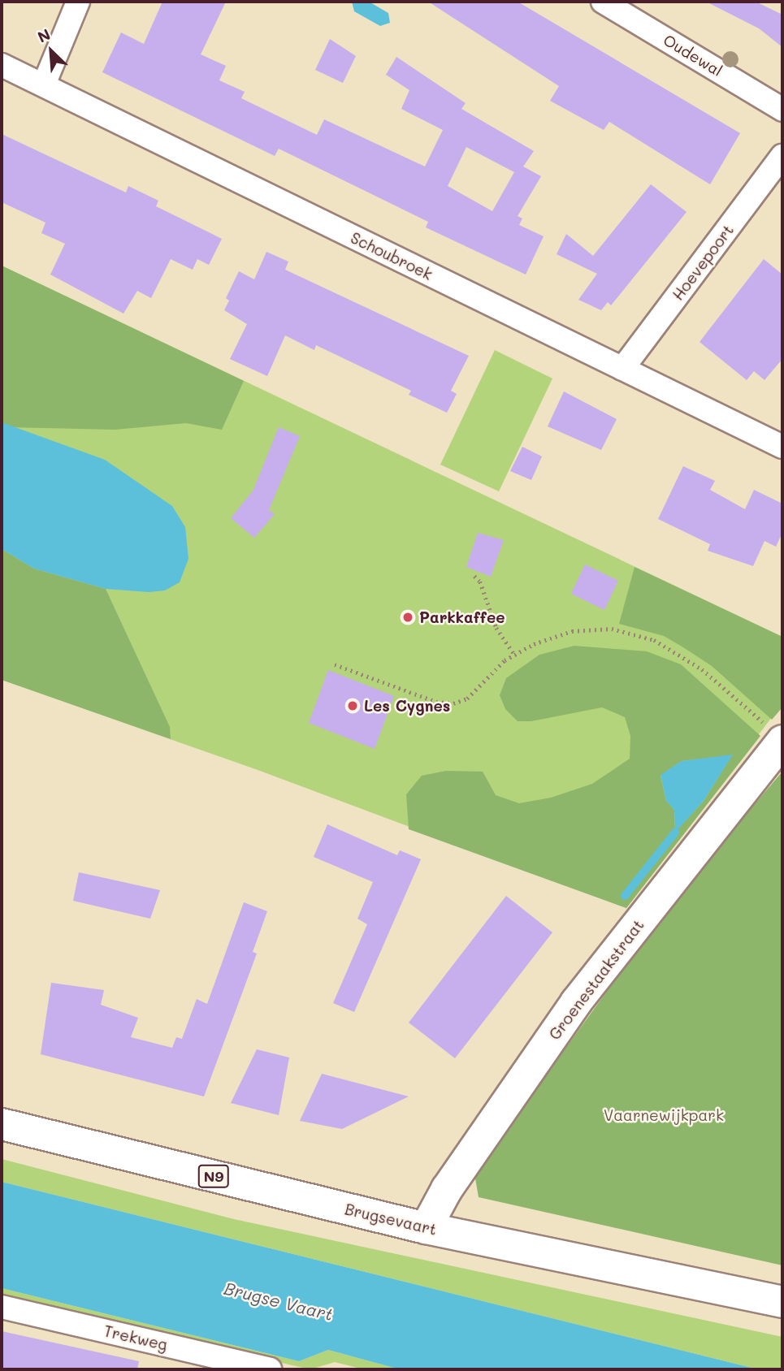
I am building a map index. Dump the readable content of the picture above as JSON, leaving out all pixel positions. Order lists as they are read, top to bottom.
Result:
{
  "streets": {
    "main road": ["Groenestaakstraat", "N9", "Brugsevaart"],
    "street": [
      "Oudewal",
      "Schoubroek",
      "Hoevepoort",
      "Trekweg"
    ]
  },
  "crossings": [
    ["Schoubroek", "Hoevepoort"],
    ["Groenestaakstraat", "Brugsevaart"]
  ],
  "water": ["Brugse Vaart"],
  "parks": ["Vaarnewijkpark"],
  "places": ["Parkkaffee", "Les Cygnes"],
  "north": "top left"
}
